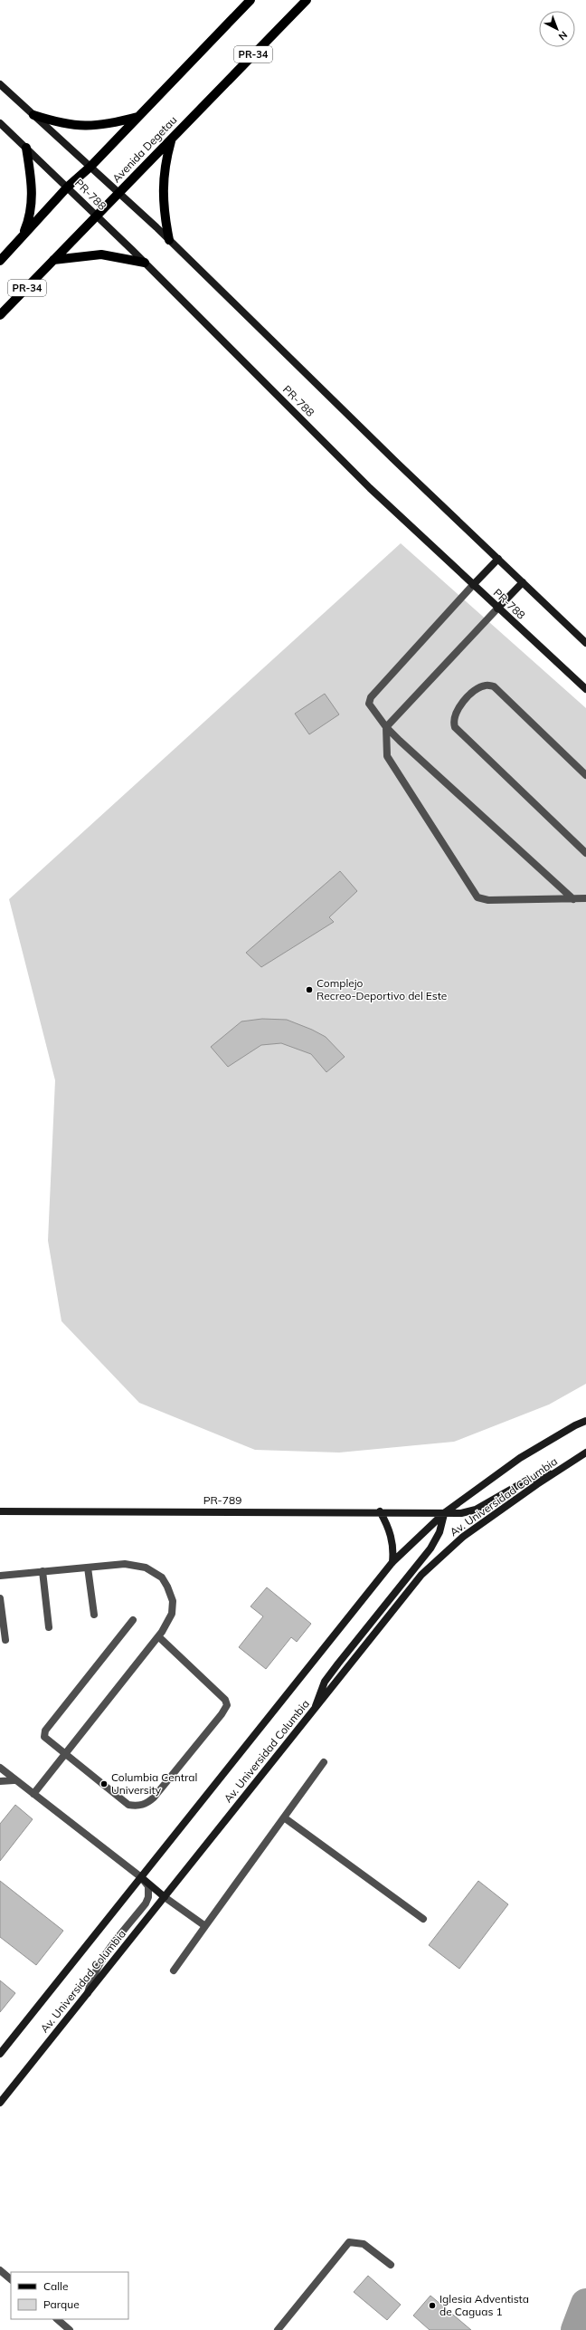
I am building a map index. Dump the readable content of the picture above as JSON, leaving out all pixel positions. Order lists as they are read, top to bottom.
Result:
{
  "streets": {
    "main road": [
      "PR-34",
      "Avenida Degetau",
      "PR-788",
      "Av. Universidad Columbia",
      "PR-789"
    ]
  },
  "crossings": [
    ["Avenida Degetau", "PR-788"],
    ["Av. Universidad Columbia", "PR-789"]
  ],
  "places": ["Complejo Recreo-Deportivo del Este", "Columbia Central University", "Iglesia Adventista de Caguas 1"],
  "legend": ["Calle", "Parque"],
  "north": "bottom right"
}
